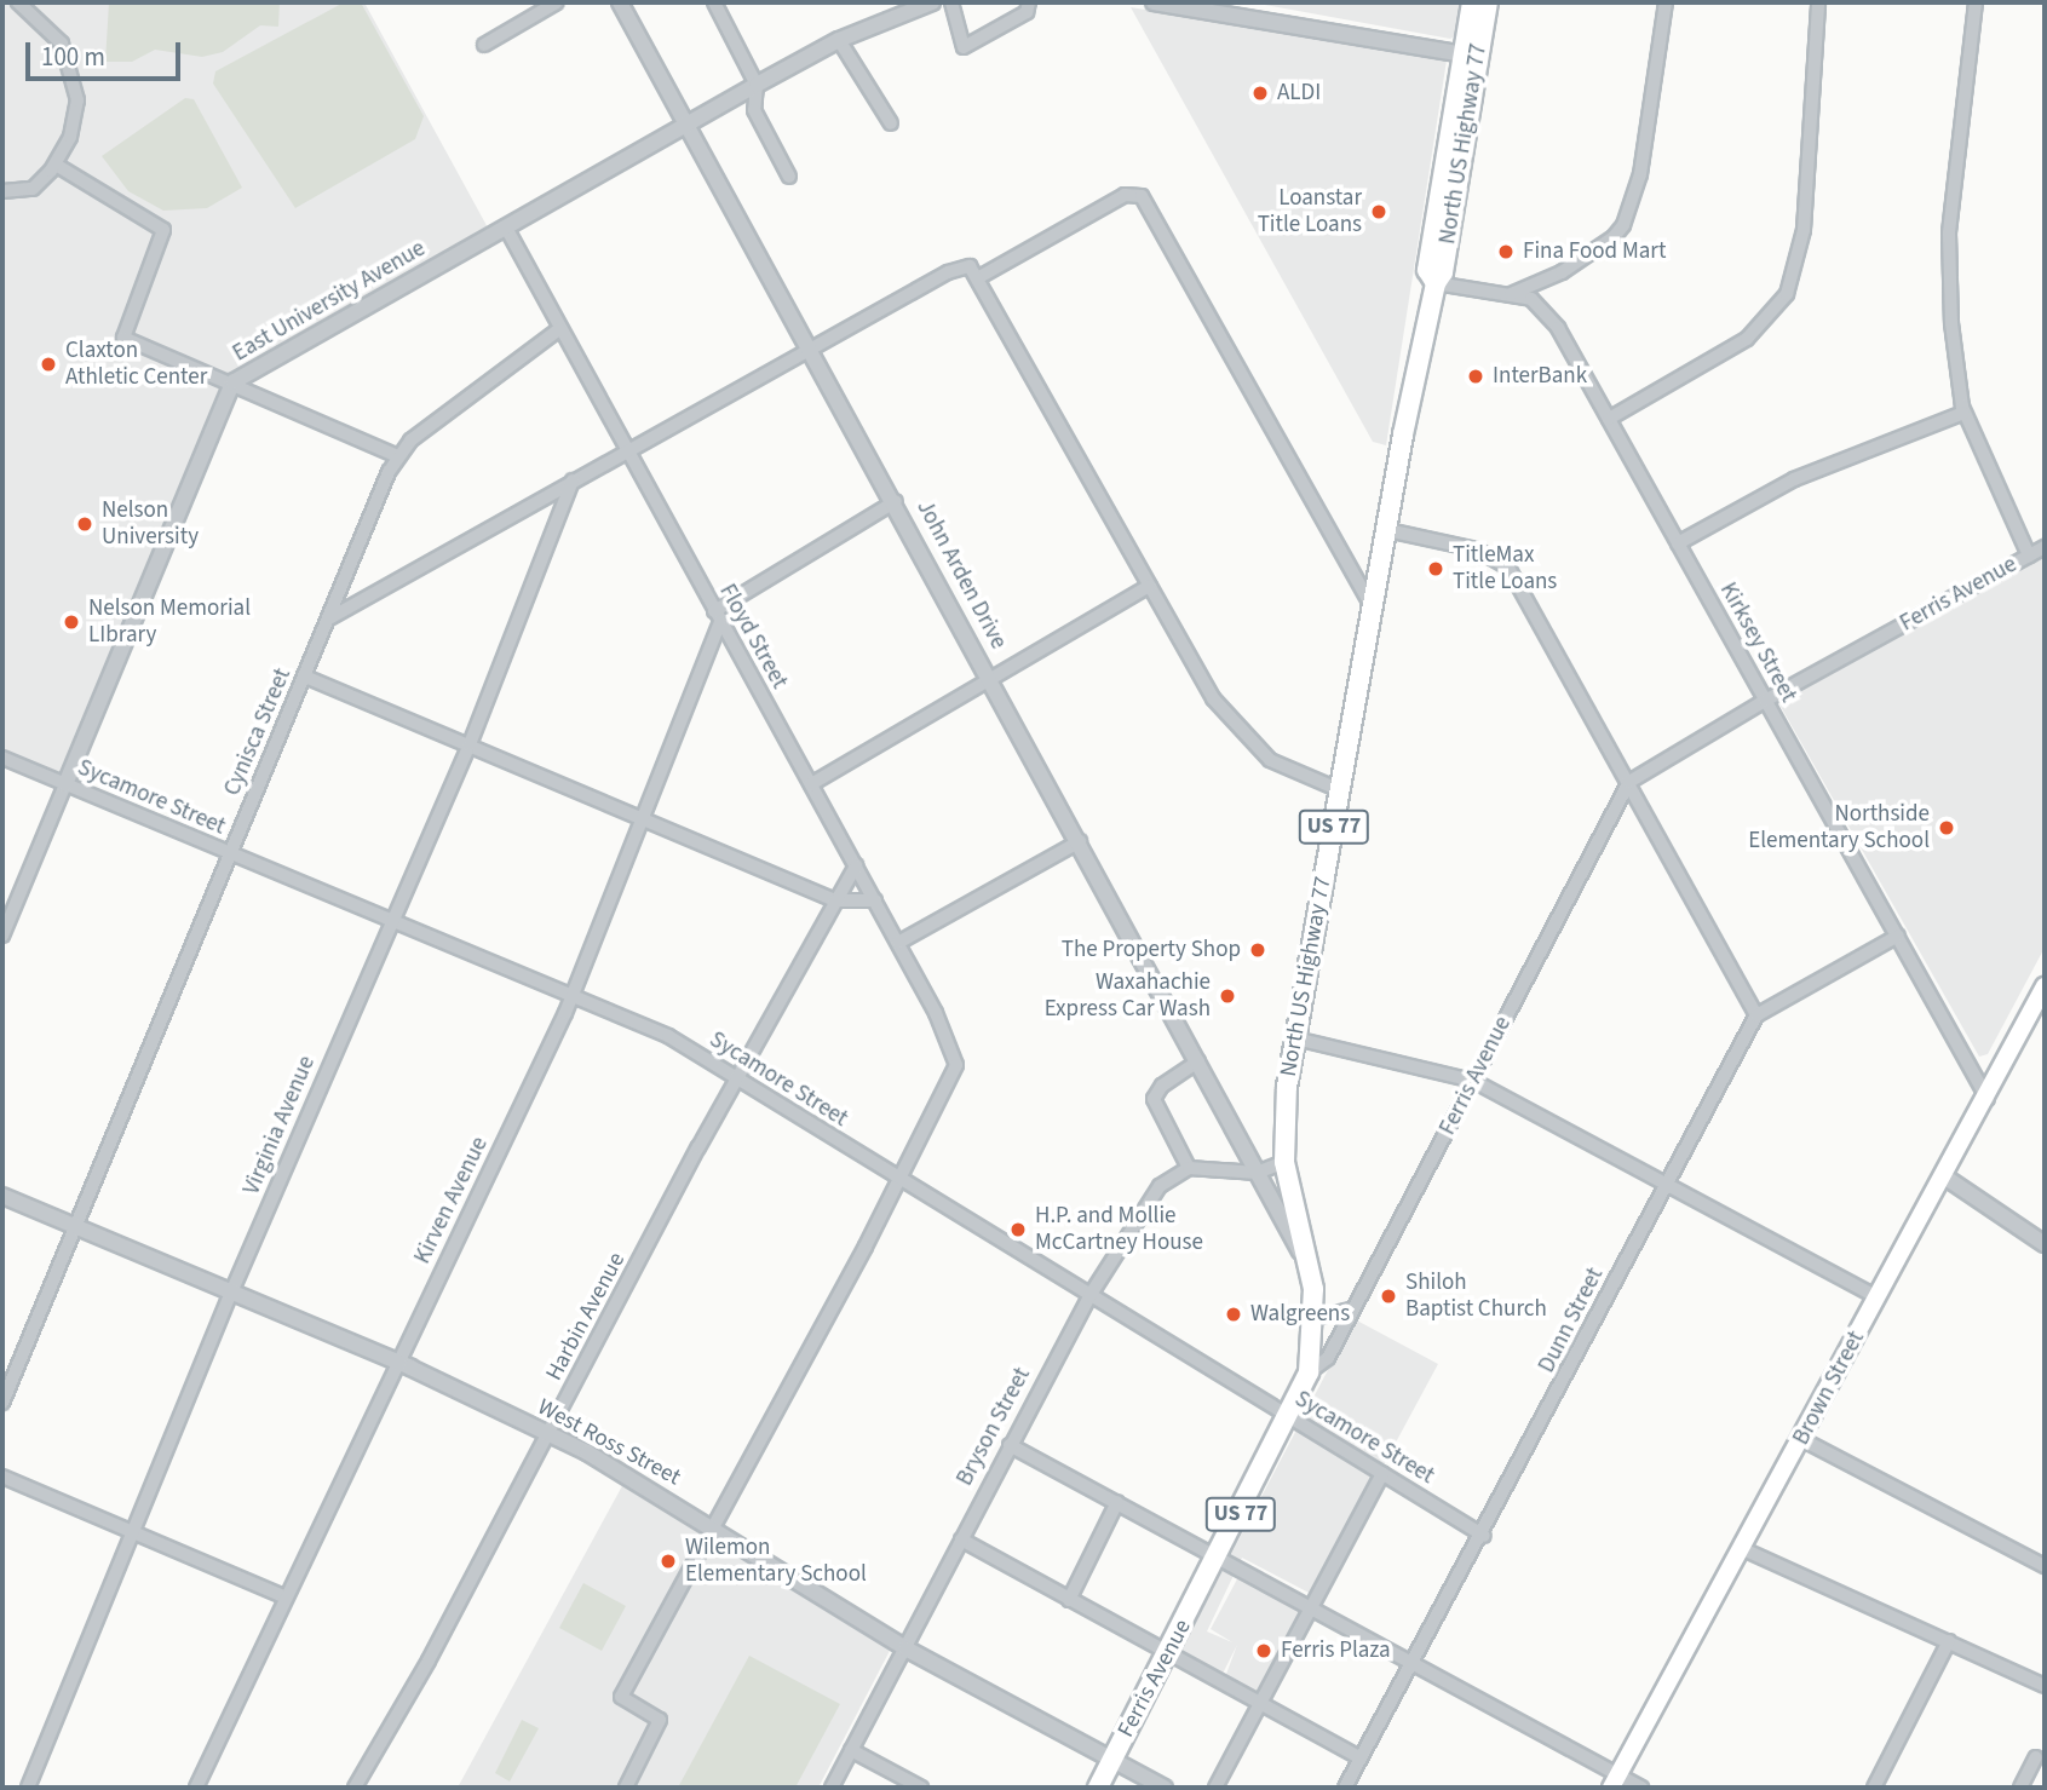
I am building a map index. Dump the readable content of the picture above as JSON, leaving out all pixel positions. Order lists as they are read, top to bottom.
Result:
{
  "streets": {
    "main road": [
      "North US Highway 77",
      "Ferris Avenue",
      "US 77",
      "Brown Street"
    ],
    "street": [
      "East University Avenue",
      "John Arden Drive",
      "Floyd Street",
      "Kirksey Street",
      "Cynisca Street",
      "Sycamore Street",
      "Virginia Avenue",
      "Kirven Avenue",
      "Harbin Avenue",
      "Dunn Street",
      "Bryson Street",
      "West Ross Street"
    ]
  },
  "crossings": [
    ["North US Highway 77", "Ferris Avenue"],
    ["North US Highway 77", "Kirksey Street"],
    ["East University Avenue", "John Arden Drive"],
    ["East University Avenue", "Floyd Street"],
    ["East University Avenue", "Sycamore Street"],
    ["Ferris Avenue", "Kirksey Street"],
    ["Ferris Avenue", "Sycamore Street"],
    ["Ferris Avenue", "West Ross Street"],
    ["Floyd Street", "Cynisca Street"],
    ["Floyd Street", "Sycamore Street"],
    ["Floyd Street", "Kirven Avenue"],
    ["Floyd Street", "Harbin Avenue"],
    ["Kirksey Street", "Brown Street"],
    ["Cynisca Street", "Sycamore Street"],
    ["Cynisca Street", "West Ross Street"],
    ["Sycamore Street", "Virginia Avenue"],
    ["Sycamore Street", "Kirven Avenue"],
    ["Sycamore Street", "Harbin Avenue"],
    ["Sycamore Street", "Dunn Street"],
    ["Sycamore Street", "Bryson Street"],
    ["Virginia Avenue", "West Ross Street"],
    ["Kirven Avenue", "West Ross Street"],
    ["Harbin Avenue", "West Ross Street"],
    ["Bryson Street", "West Ross Street"]
  ],
  "places": [
    "ALDI",
    "Loanstar Title Loans",
    "Fina Food Mart",
    "Claxton Athletic Center",
    "InterBank",
    "Nelson University",
    "TitleMax Title Loans",
    "Nelson Memorial LIbrary",
    "Northside Elementary School",
    "The Property Shop",
    "Waxahachie Express Car Wash",
    "H.P. and Mollie McCartney House",
    "Shiloh Baptist Church",
    "Walgreens",
    "Wilemon Elementary School",
    "Ferris Plaza"
  ],
  "scale_bar": "100 m"
}
